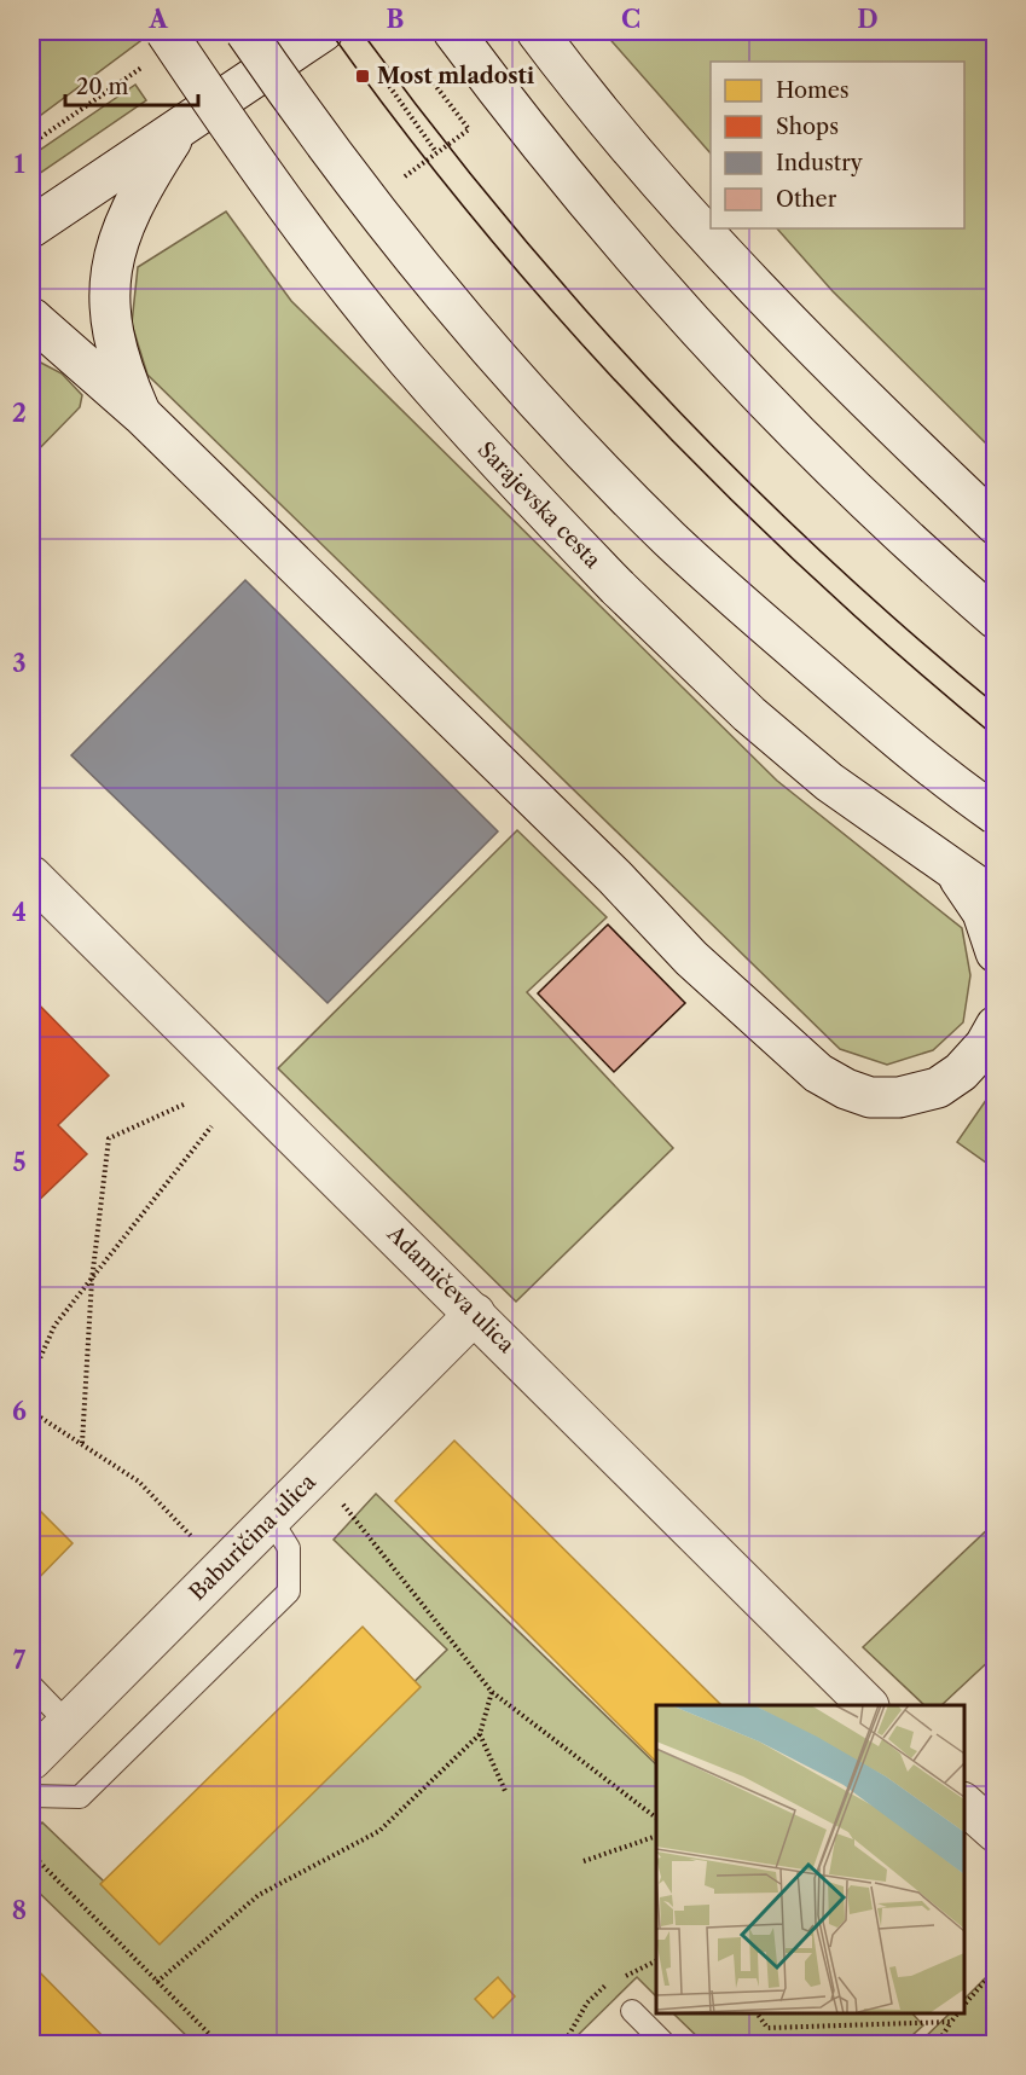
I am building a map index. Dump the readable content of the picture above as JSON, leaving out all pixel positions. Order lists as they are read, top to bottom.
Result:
{
  "streets": {
    "main road": ["Sarajevska cesta", "Adamičeva ulica", "Baburičina ulica"]
  },
  "crossings": [
    ["Adamičeva ulica", "Baburičina ulica"]
  ],
  "places": {
    "transit": ["Most mladosti"]
  },
  "legend": [
    "Homes",
    "Shops",
    "Industry",
    "Other"
  ],
  "scale_bar": "20 m",
  "grid": {
    "columns": [
      "A",
      "B",
      "C",
      "D"
    ],
    "rows": [
      "1",
      "2",
      "3",
      "4",
      "5",
      "6",
      "7",
      "8"
    ]
  }
}
